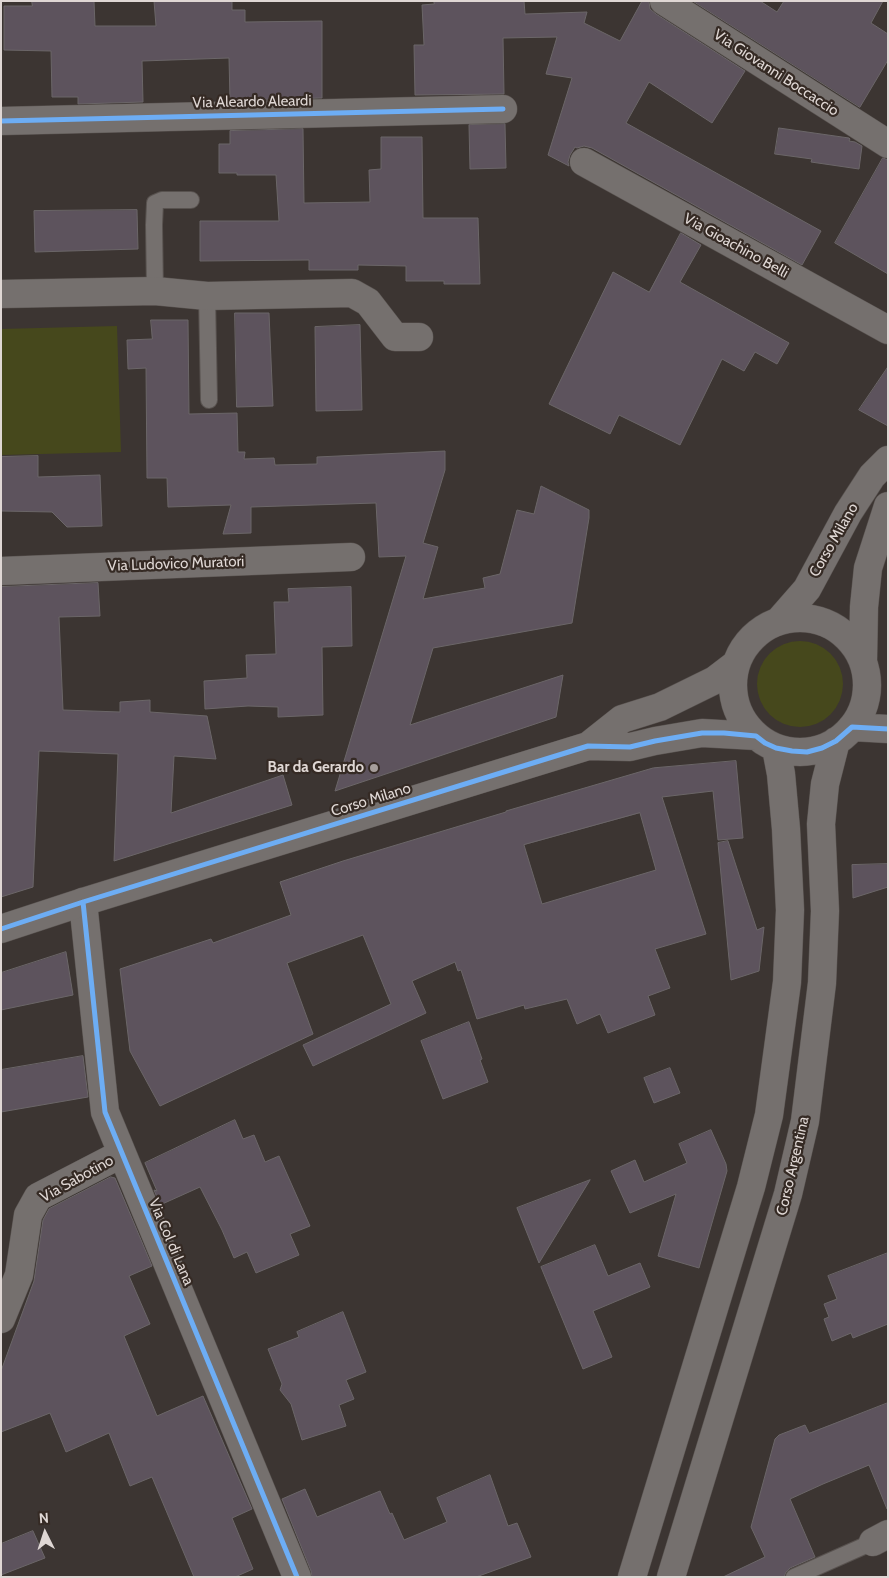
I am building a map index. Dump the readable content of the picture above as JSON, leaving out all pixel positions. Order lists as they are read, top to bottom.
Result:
{
  "streets": {
    "street": [
      "Via Giovanni Boccaccio",
      "Via Aleardo Aleardi",
      "Via Gioachino Belli",
      "Corso Milano",
      "Via Ludovico Muratori",
      "Corso Argentina",
      "Via Sabotino",
      "Via Col di Lana"
    ]
  },
  "crossings": [
    ["Corso Milano", "Corso Argentina"],
    ["Corso Milano", "Via Col di Lana"],
    ["Via Sabotino", "Via Col di Lana"]
  ],
  "places": ["Bar da Gerardo"],
  "north": "top"
}
